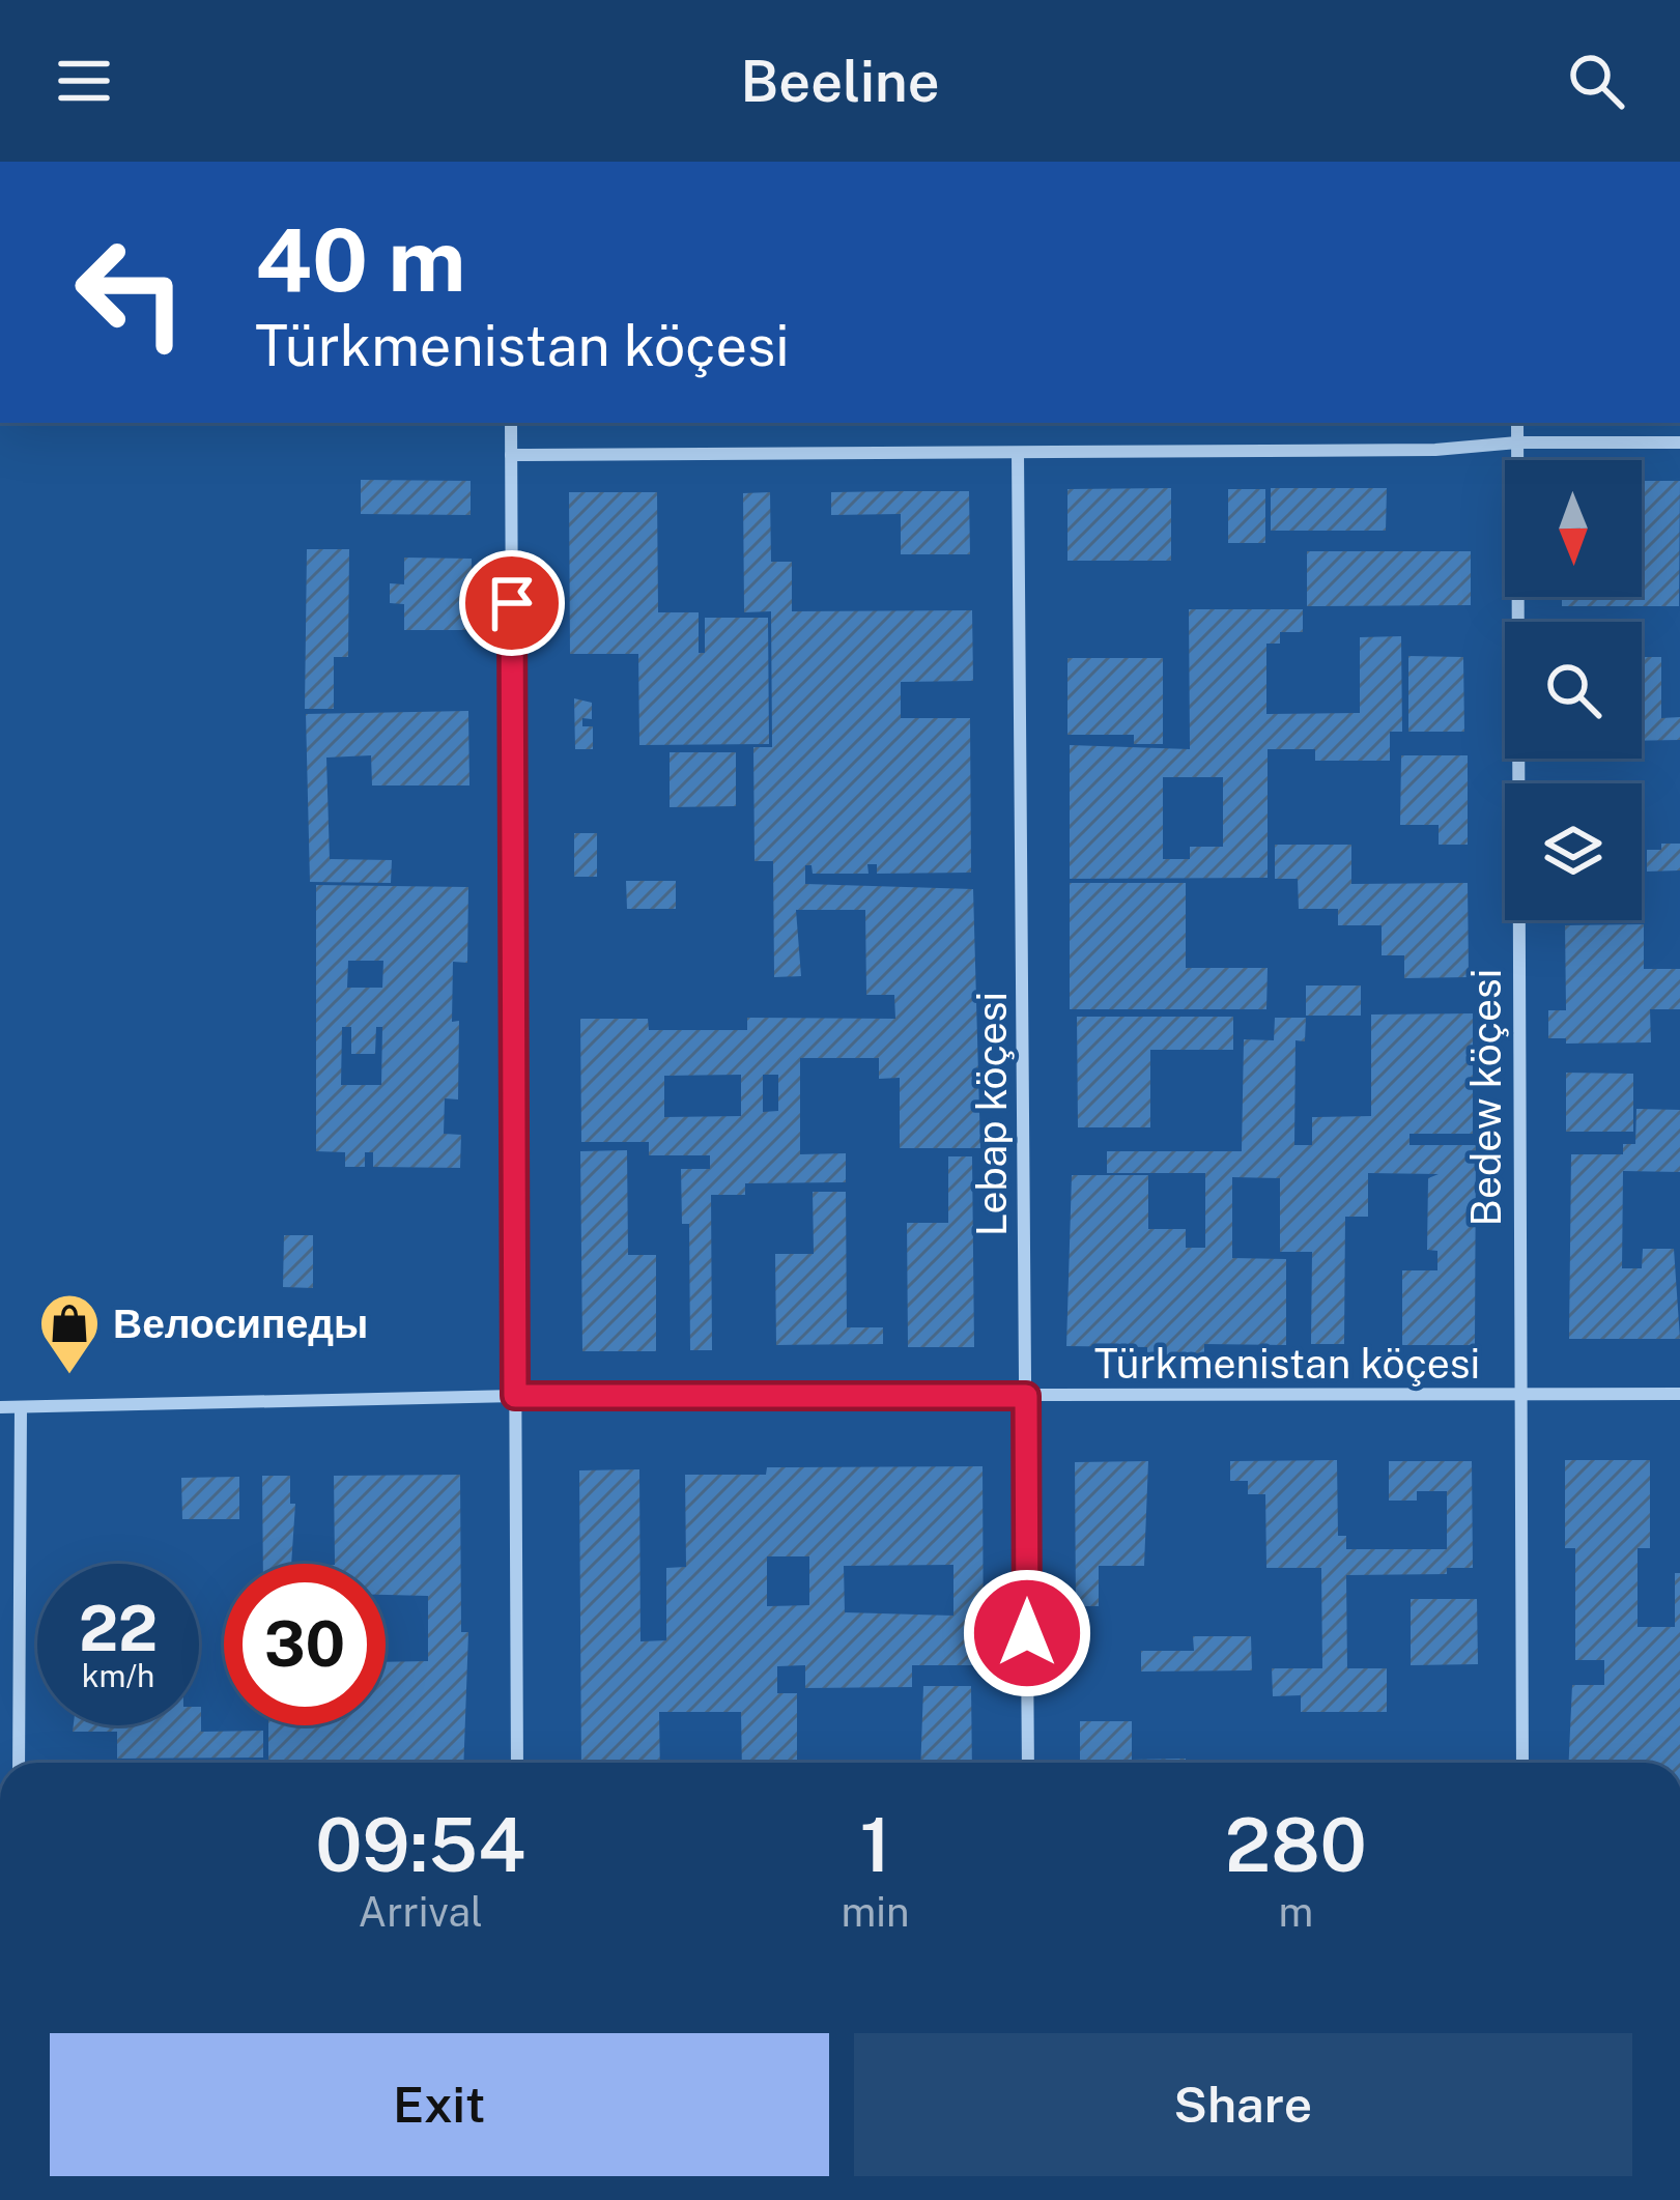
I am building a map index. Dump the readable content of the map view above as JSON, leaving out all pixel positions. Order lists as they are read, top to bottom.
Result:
{
  "streets": {
    "street": ["Bedew köçesi", "Lebap köçesi", "Türkmenistan köçesi"]
  },
  "crossings": [
    ["Bedew köçesi", "Türkmenistan köçesi"],
    ["Lebap köçesi", "Türkmenistan köçesi"]
  ],
  "places": {
    "shop": ["Велосипеды"]
  },
  "north": "bottom",
  "page": {
    "header": "Beeline",
    "turn": ["40 m", "Türkmenistan köçesi"],
    "speed": "22 km/h",
    "limit": "30",
    "eta": [
      "09:54",
      "Arrival",
      "1",
      "min",
      "280",
      "m"
    ],
    "buttons": ["Exit", "Share"]
  }
}
